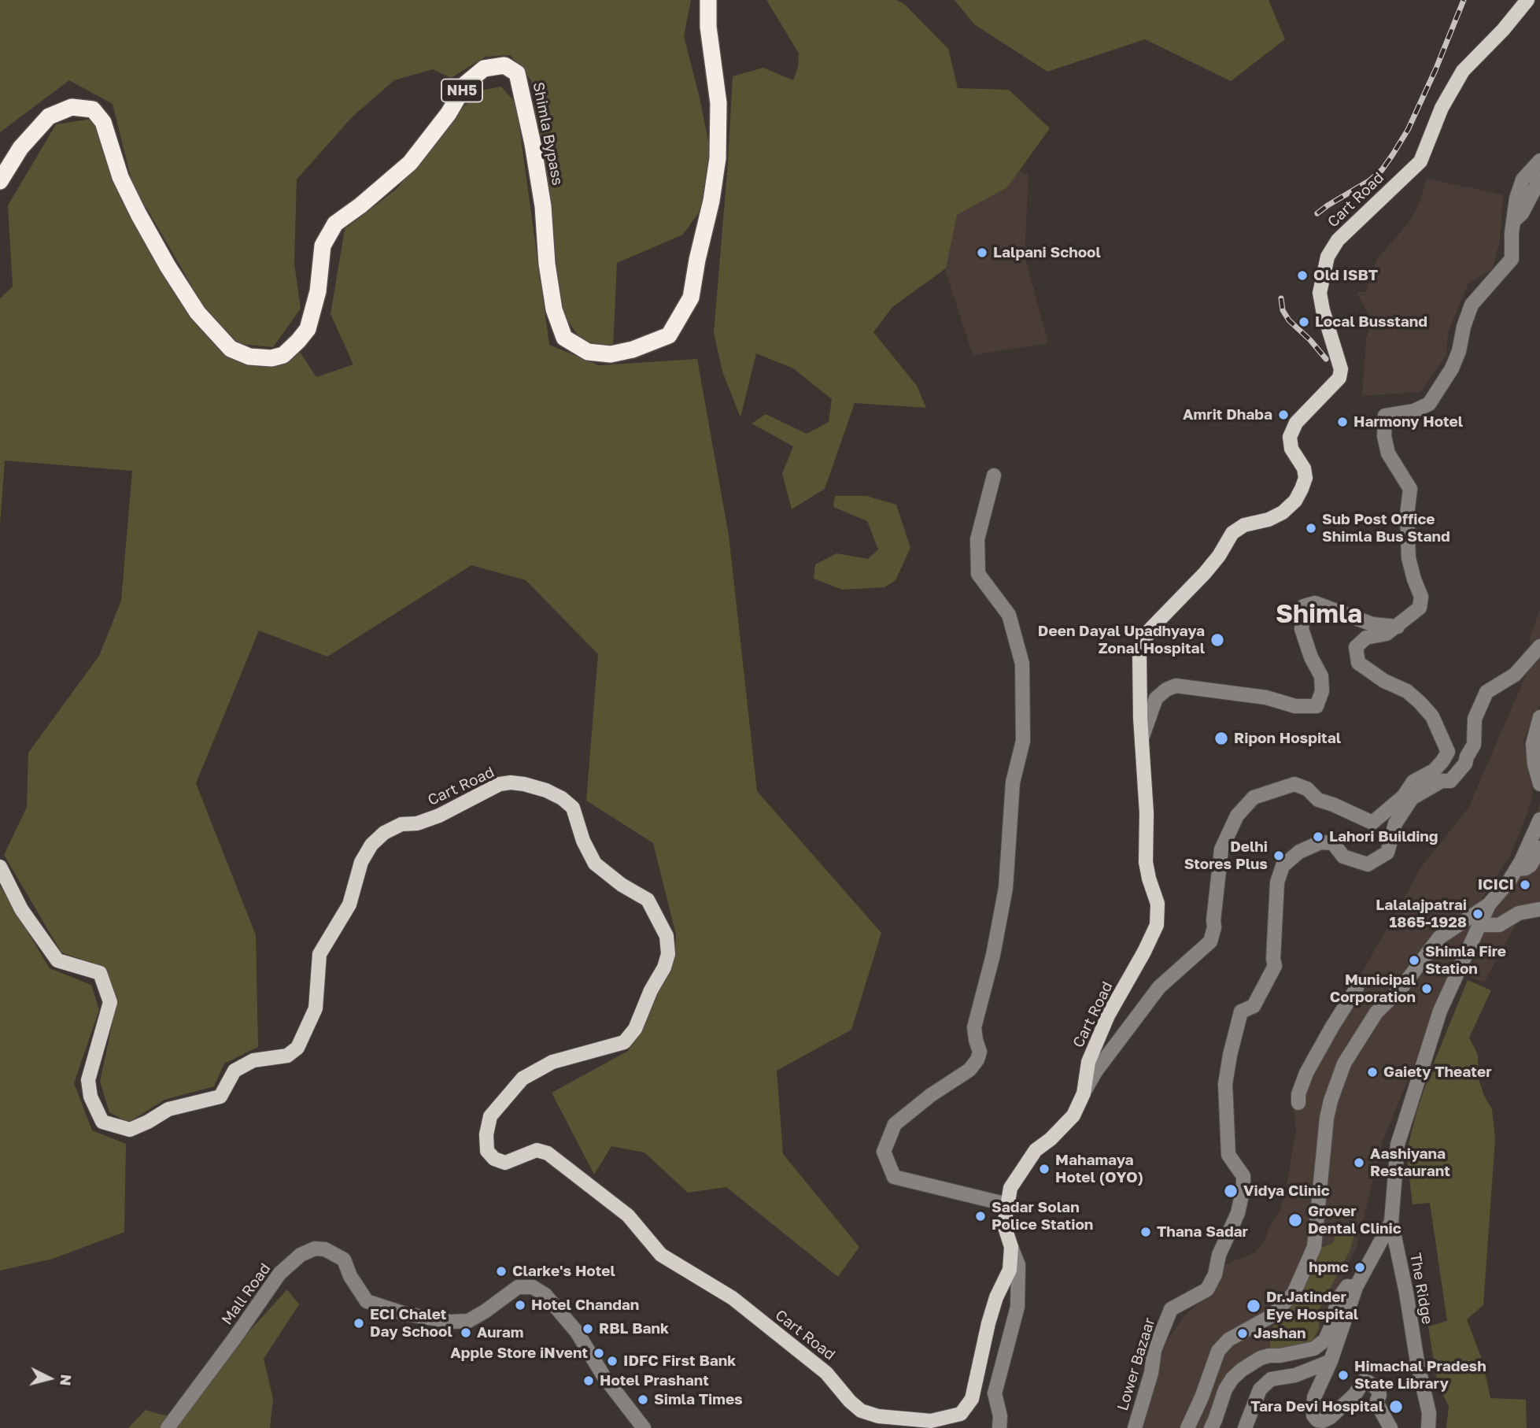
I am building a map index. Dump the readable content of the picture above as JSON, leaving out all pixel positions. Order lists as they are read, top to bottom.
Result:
{
  "streets": {
    "highway": ["NH5", "Shimla Bypass"],
    "main road": ["Cart Road"],
    "street": ["The Ridge", "Mall Road", "Lower Bazaar"]
  },
  "districts": ["Shimla"],
  "places": [
    "Lalpani School",
    "Old ISBT",
    "Local Busstand",
    "Amrit Dhaba",
    "Harmony Hotel",
    "Sub Post Office Shimla Bus Stand",
    "Deen Dayal Upadhyaya Zonal Hospital",
    "Ripon Hospital",
    "Lahori Building",
    "Delhi Stores Plus",
    "ICICI",
    "Lalalajpatrai 1865-1928",
    "Shimla Fire Station",
    "Municipal Corporation",
    "Gaiety Theater",
    "Aashiyana Restaurant",
    "Mahamaya Hotel (OYO)",
    "Vidya Clinic",
    "Sadar Solan Police Station",
    "Grover Dental Clinic",
    "Thana Sadar",
    "hpmc",
    "Clarke's Hotel",
    "Hotel Chandan",
    "Dr.Jatinder Eye Hospital",
    "ECI Chalet Day School",
    "RBL Bank",
    "Auram",
    "Jashan",
    "Apple Store iNvent",
    "IDFC First Bank",
    "Himachal Pradesh State Library",
    "Hotel Prashant",
    "Simla Times",
    "Tara Devi Hospital"
  ],
  "north": "right"
}
